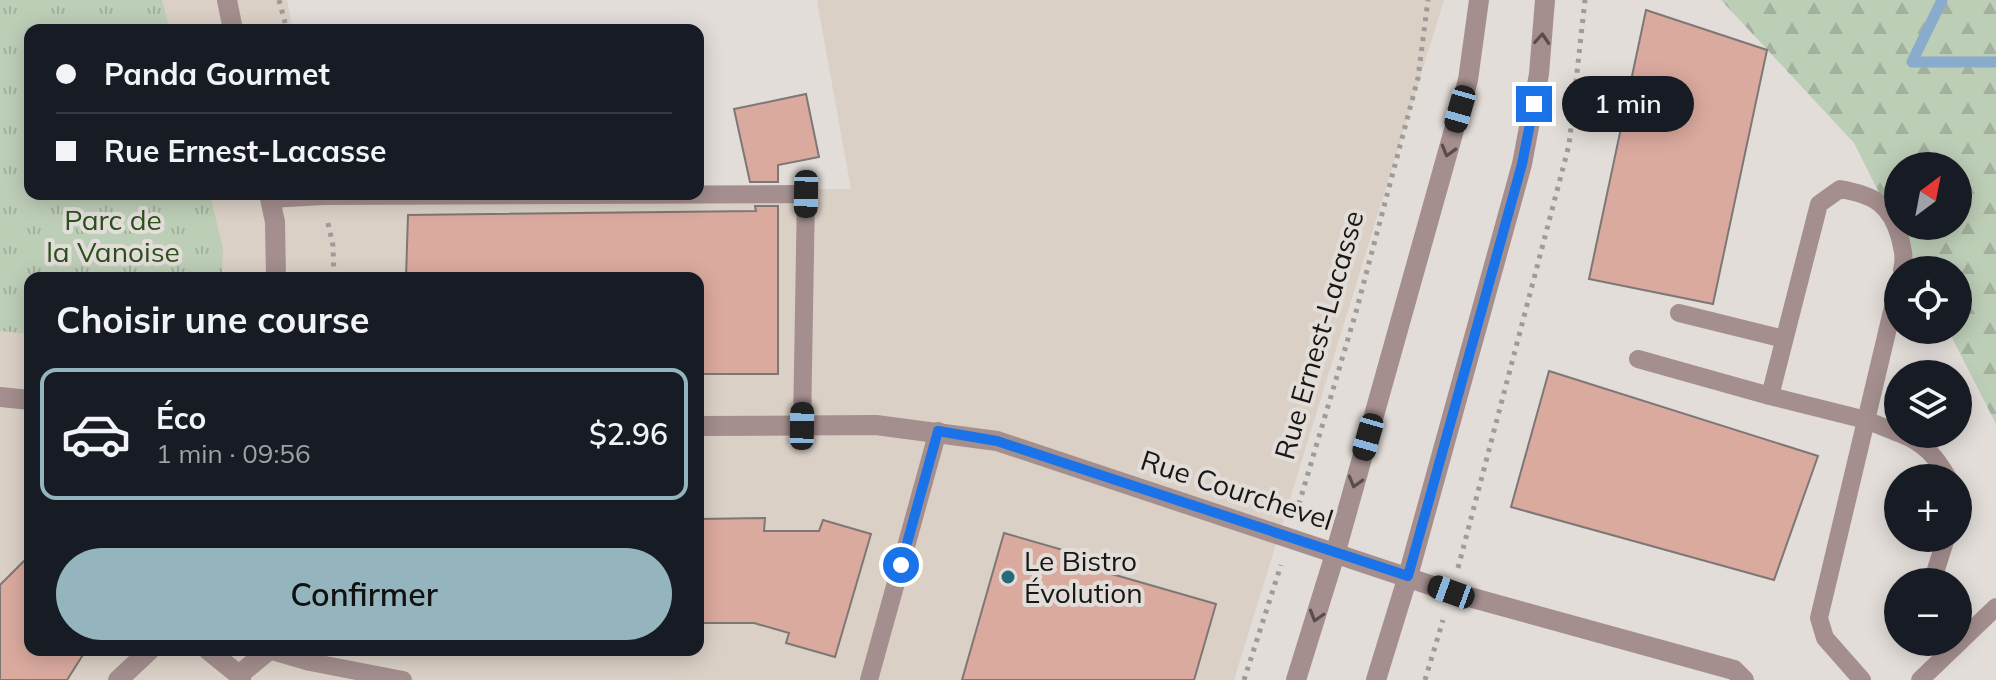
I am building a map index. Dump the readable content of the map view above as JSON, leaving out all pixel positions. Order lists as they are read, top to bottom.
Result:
{
  "streets": {
    "street": ["Rue Courchevel"],
    "path": ["Rue Ernest-Lacasse"]
  },
  "crossings": [
    ["Rue Ernest-Lacasse", "Rue Courchevel"]
  ],
  "parks": ["Parc de la Vanoise"],
  "places": ["Le Bistro Évolution"],
  "north": "top right",
  "page": {
    "banner": ["Panda Gourmet", "Rue Ernest-Lacasse"],
    "bubble": "1 min",
    "map_buttons": ["+", "−"],
    "heading": "Choisir une course",
    "list": [
      {
        "name": "Éco",
        "note": "1 min · 09:56",
        "value": "$2.96"
      }
    ],
    "buttons": "Confirmer"
  }
}
